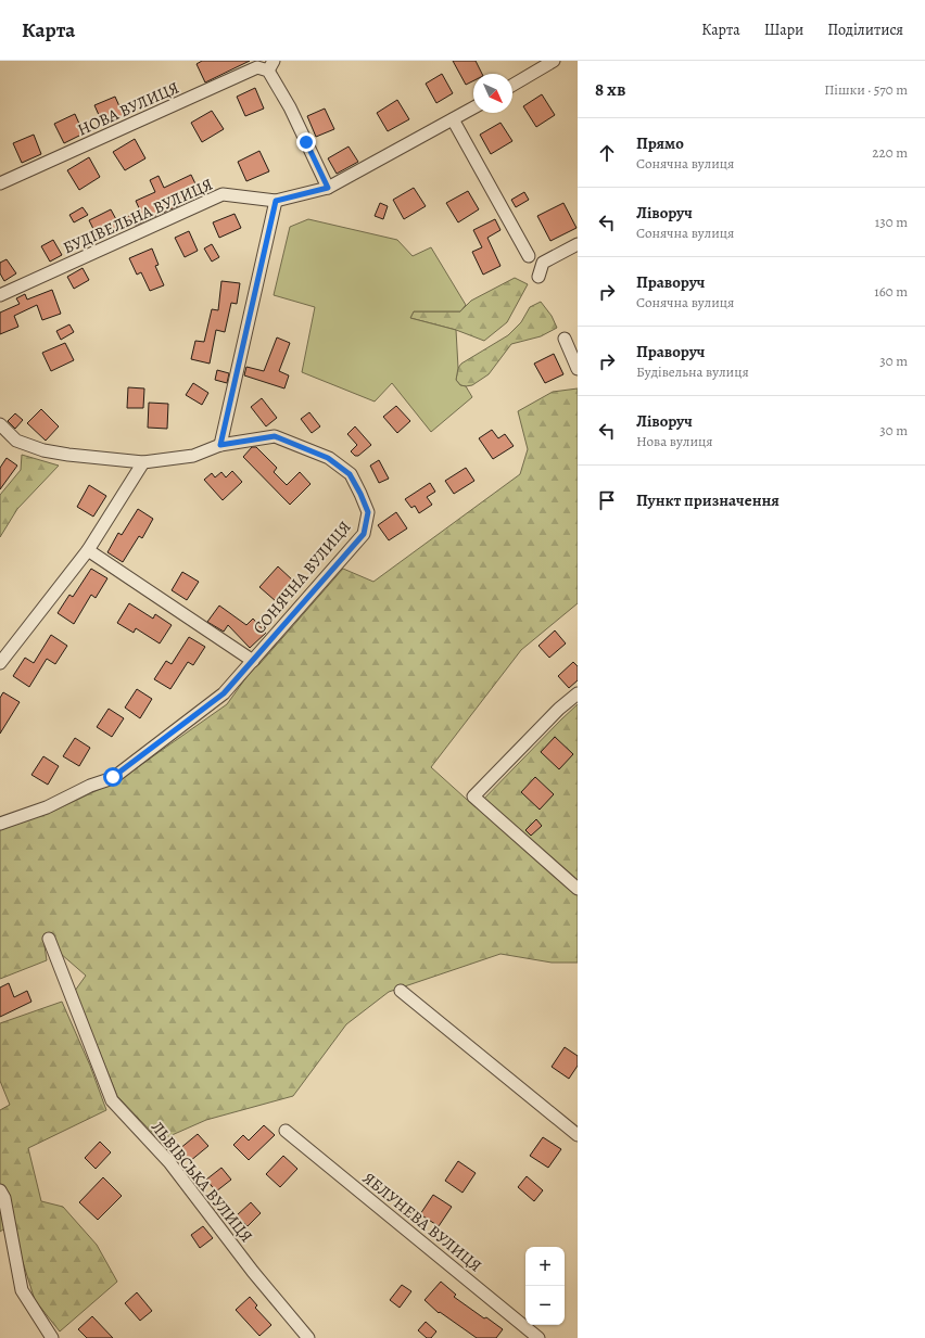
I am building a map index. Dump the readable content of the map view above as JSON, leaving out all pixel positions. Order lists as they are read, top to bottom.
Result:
{
  "streets": {
    "street": [
      "НОВА ВУЛИЦЯ",
      "БУДІВЕЛЬНА ВУЛИЦЯ",
      "СОНЯЧНА ВУЛИЦЯ",
      "ЛЬВІВСЬКА ВУЛИЦЯ",
      "ЯБЛУНЕВА ВУЛИЦЯ"
    ]
  },
  "crossings": [
    ["НОВА ВУЛИЦЯ", "БУДІВЕЛЬНА ВУЛИЦЯ"]
  ],
  "north": "bottom right",
  "page": {
    "header": "Карта",
    "nav": ["Карта", "Шари", "Поділитися"],
    "heading": ["8 хв", "Пішки · 570 m"],
    "list": [
      ["Прямо", "Сонячна вулиця", "220 m"],
      ["Ліворуч", "Сонячна вулиця", "130 m"],
      ["Праворуч", "Сонячна вулиця", "160 m"],
      ["Праворуч", "Будівельна вулиця", "30 m"],
      ["Ліворуч", "Нова вулиця", "30 m"],
      "Пункт призначення"
    ],
    "map_buttons": ["+", "−"]
  }
}
